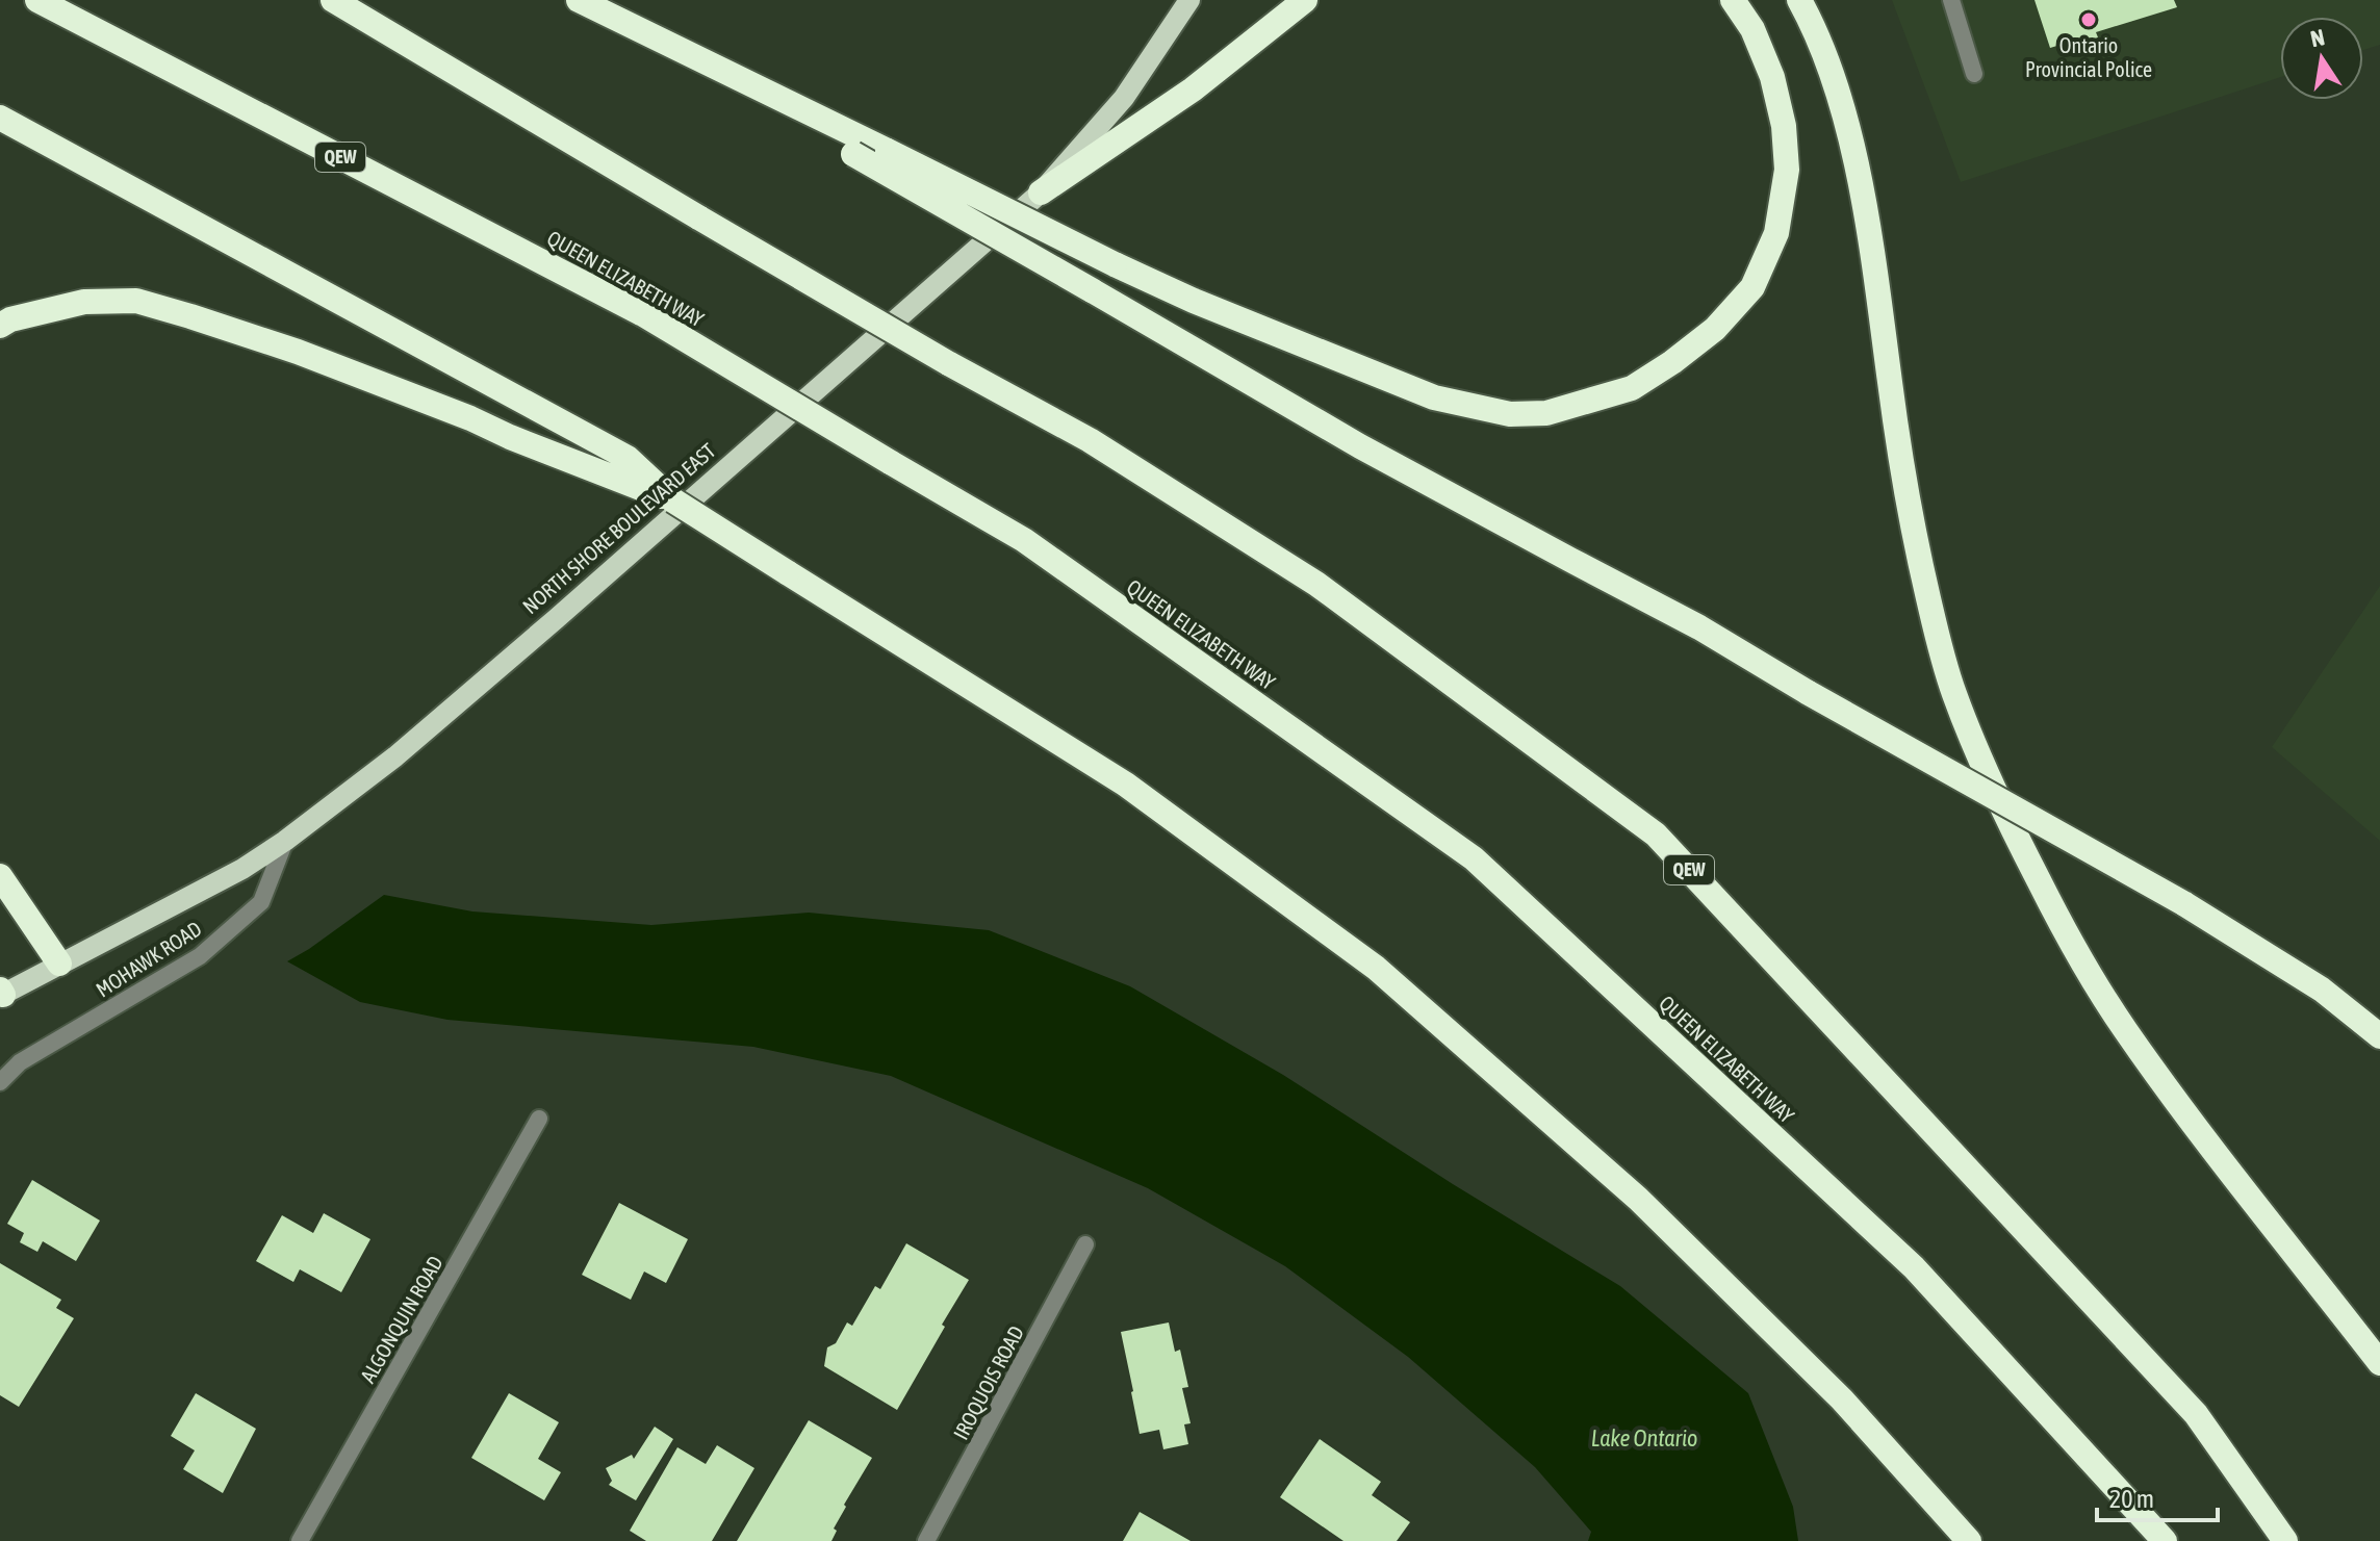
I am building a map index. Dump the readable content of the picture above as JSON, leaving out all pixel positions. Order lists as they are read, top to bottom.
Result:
{
  "streets": {
    "highway": ["QEW", "QUEEN ELIZABETH WAY"],
    "main road": ["NORTH SHORE BOULEVARD EAST"],
    "street": ["MOHAWK ROAD", "ALGONQUIN ROAD", "IROQUOIS ROAD"]
  },
  "crossings": [
    ["NORTH SHORE BOULEVARD EAST", "MOHAWK ROAD"]
  ],
  "water": ["Lake Ontario"],
  "places": ["Ontario Provincial Police"],
  "scale_bar": "20 m",
  "north": "top"
}
